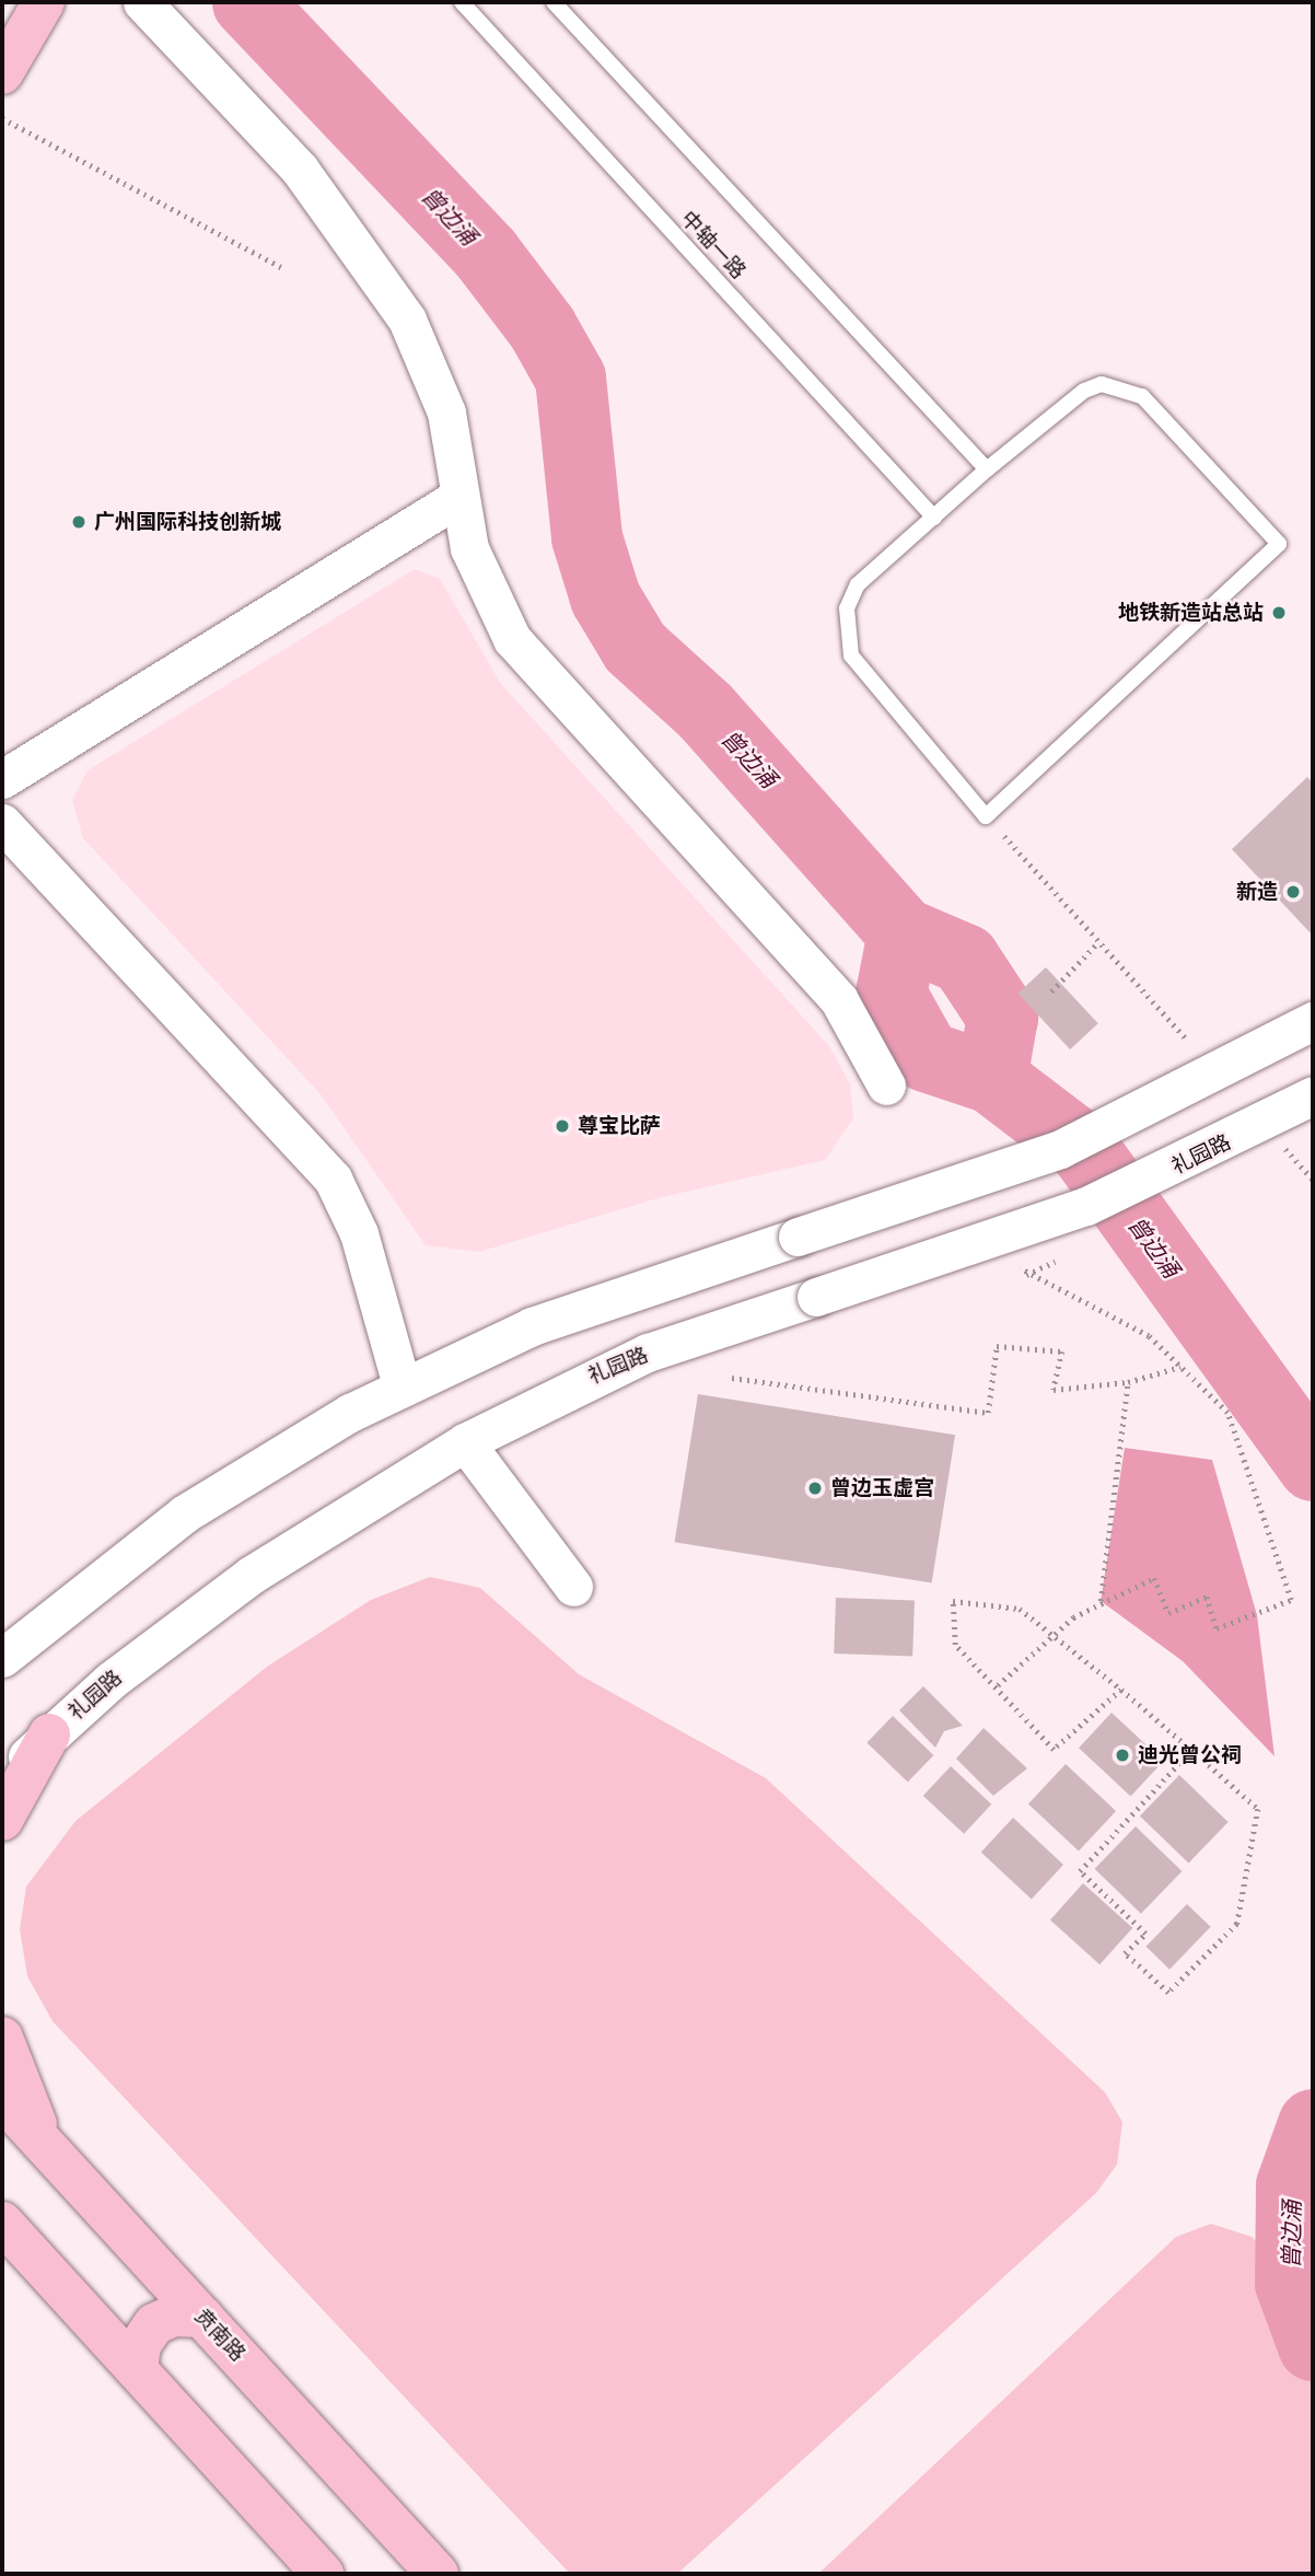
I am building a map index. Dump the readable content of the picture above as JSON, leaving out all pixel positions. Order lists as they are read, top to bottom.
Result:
{
  "streets": {
    "main road": ["贲南路"],
    "street": ["礼园路"],
    "lane": ["中轴一路"]
  },
  "water": ["曾边涌"],
  "places": [
    "广州国际科技创新城",
    "地铁新造站总站",
    "新造",
    "尊宝比萨",
    "曾边玉虚宫",
    "迪光曾公祠"
  ]
}
